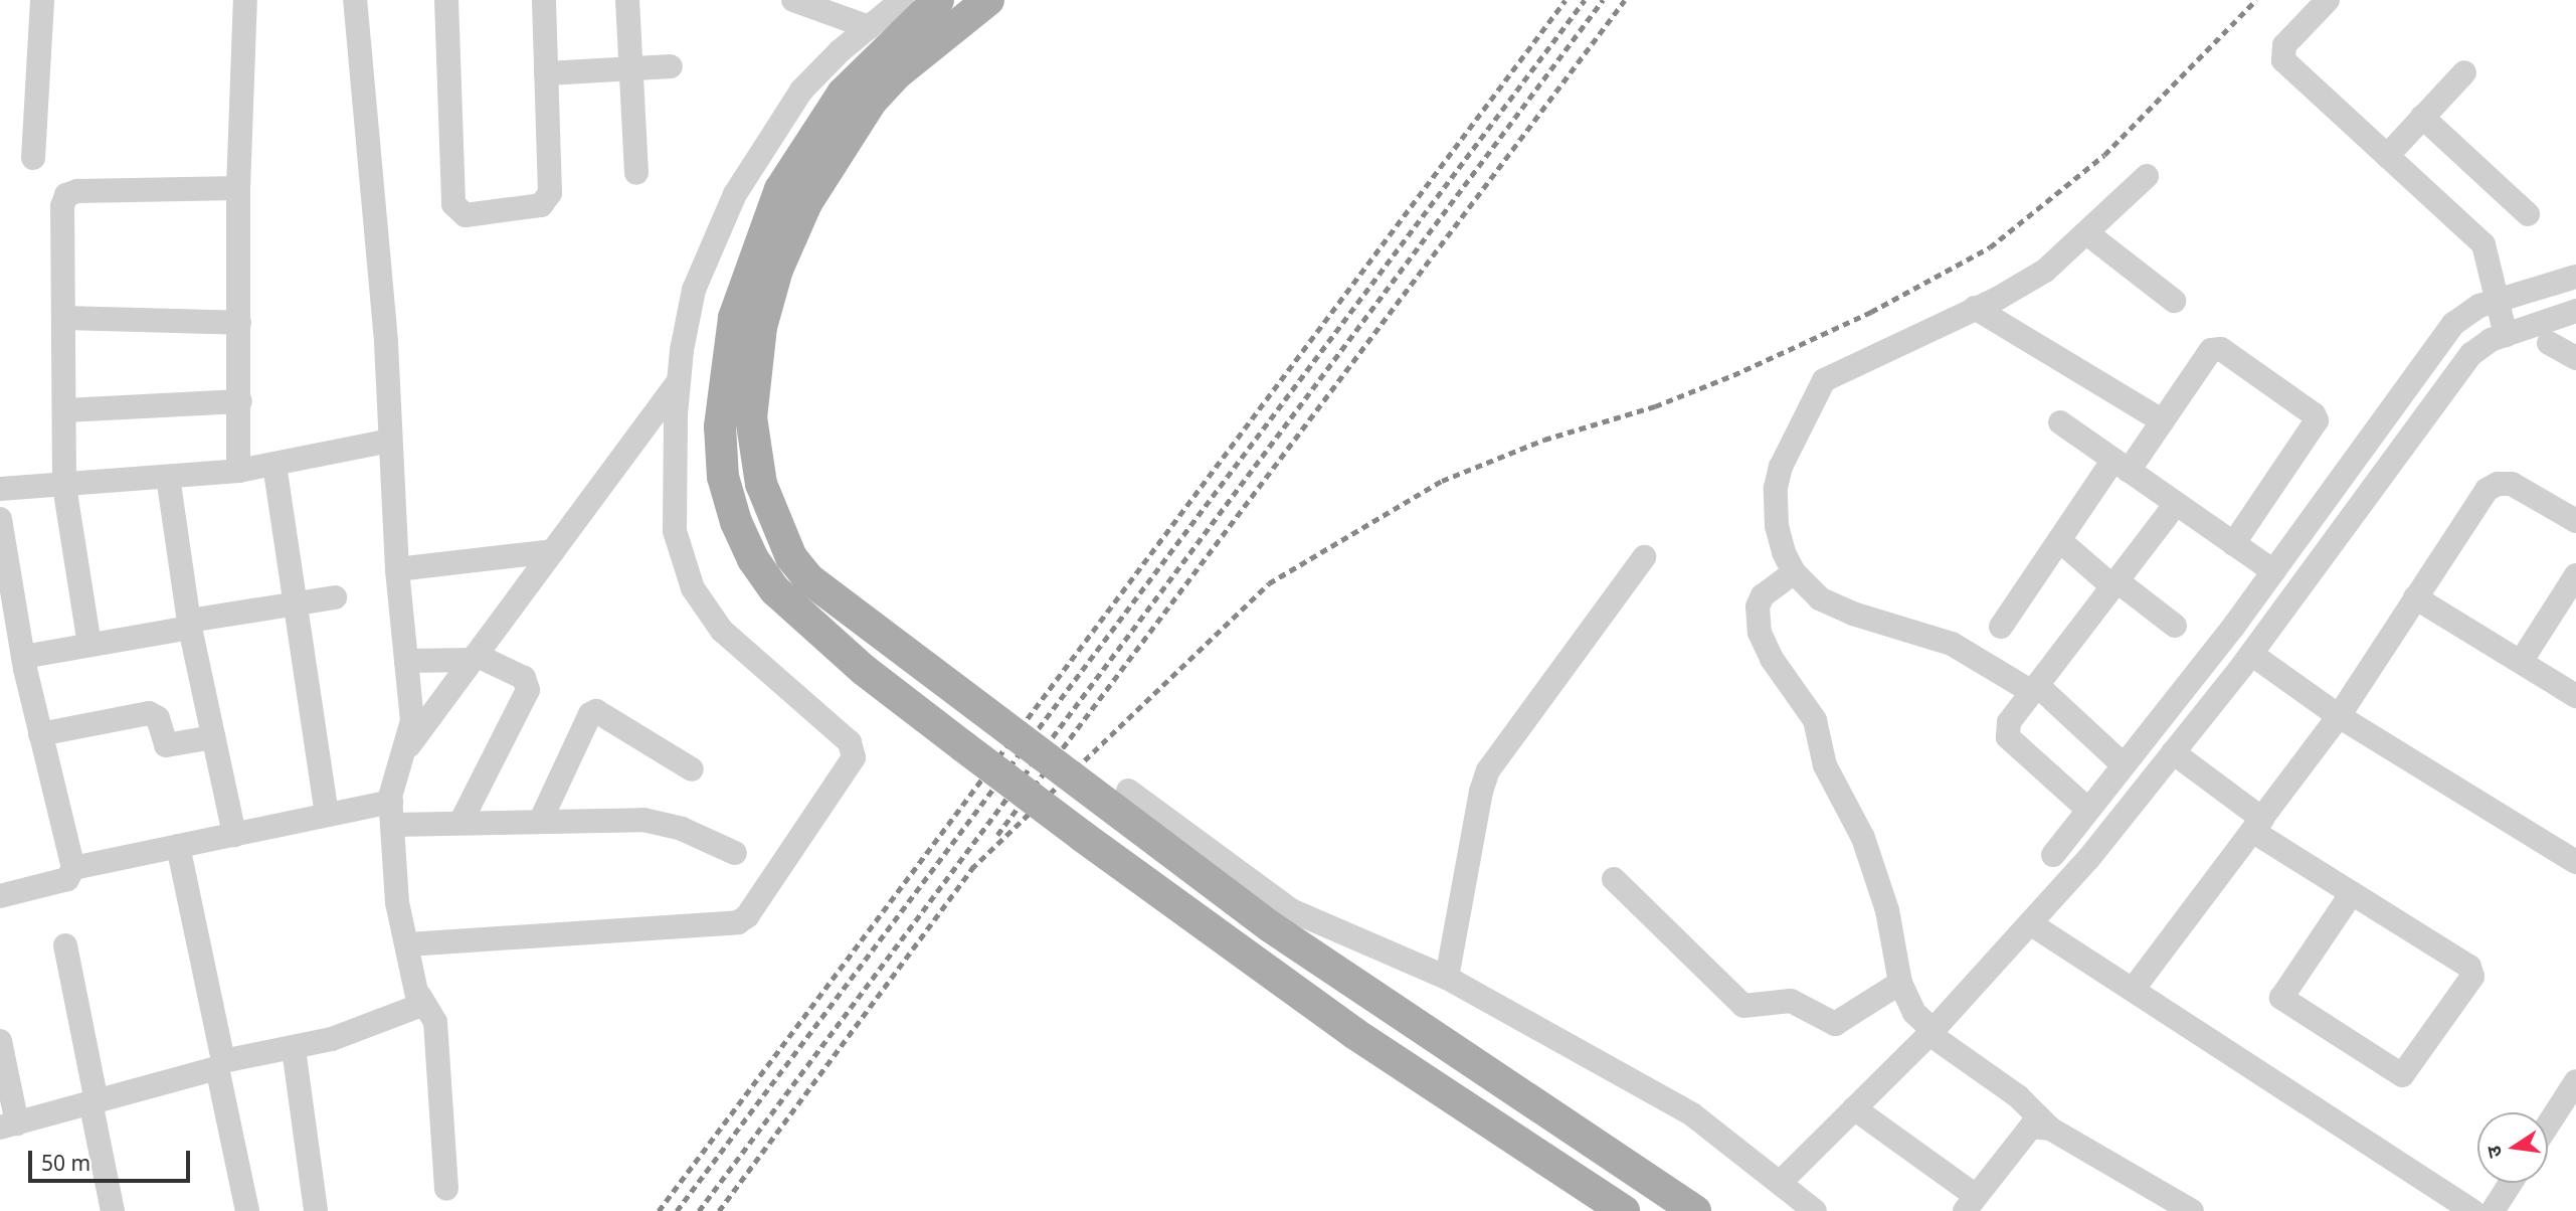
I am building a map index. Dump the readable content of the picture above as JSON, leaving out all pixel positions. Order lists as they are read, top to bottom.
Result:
{
  "scale_bar": "50 m",
  "north": "left"
}
